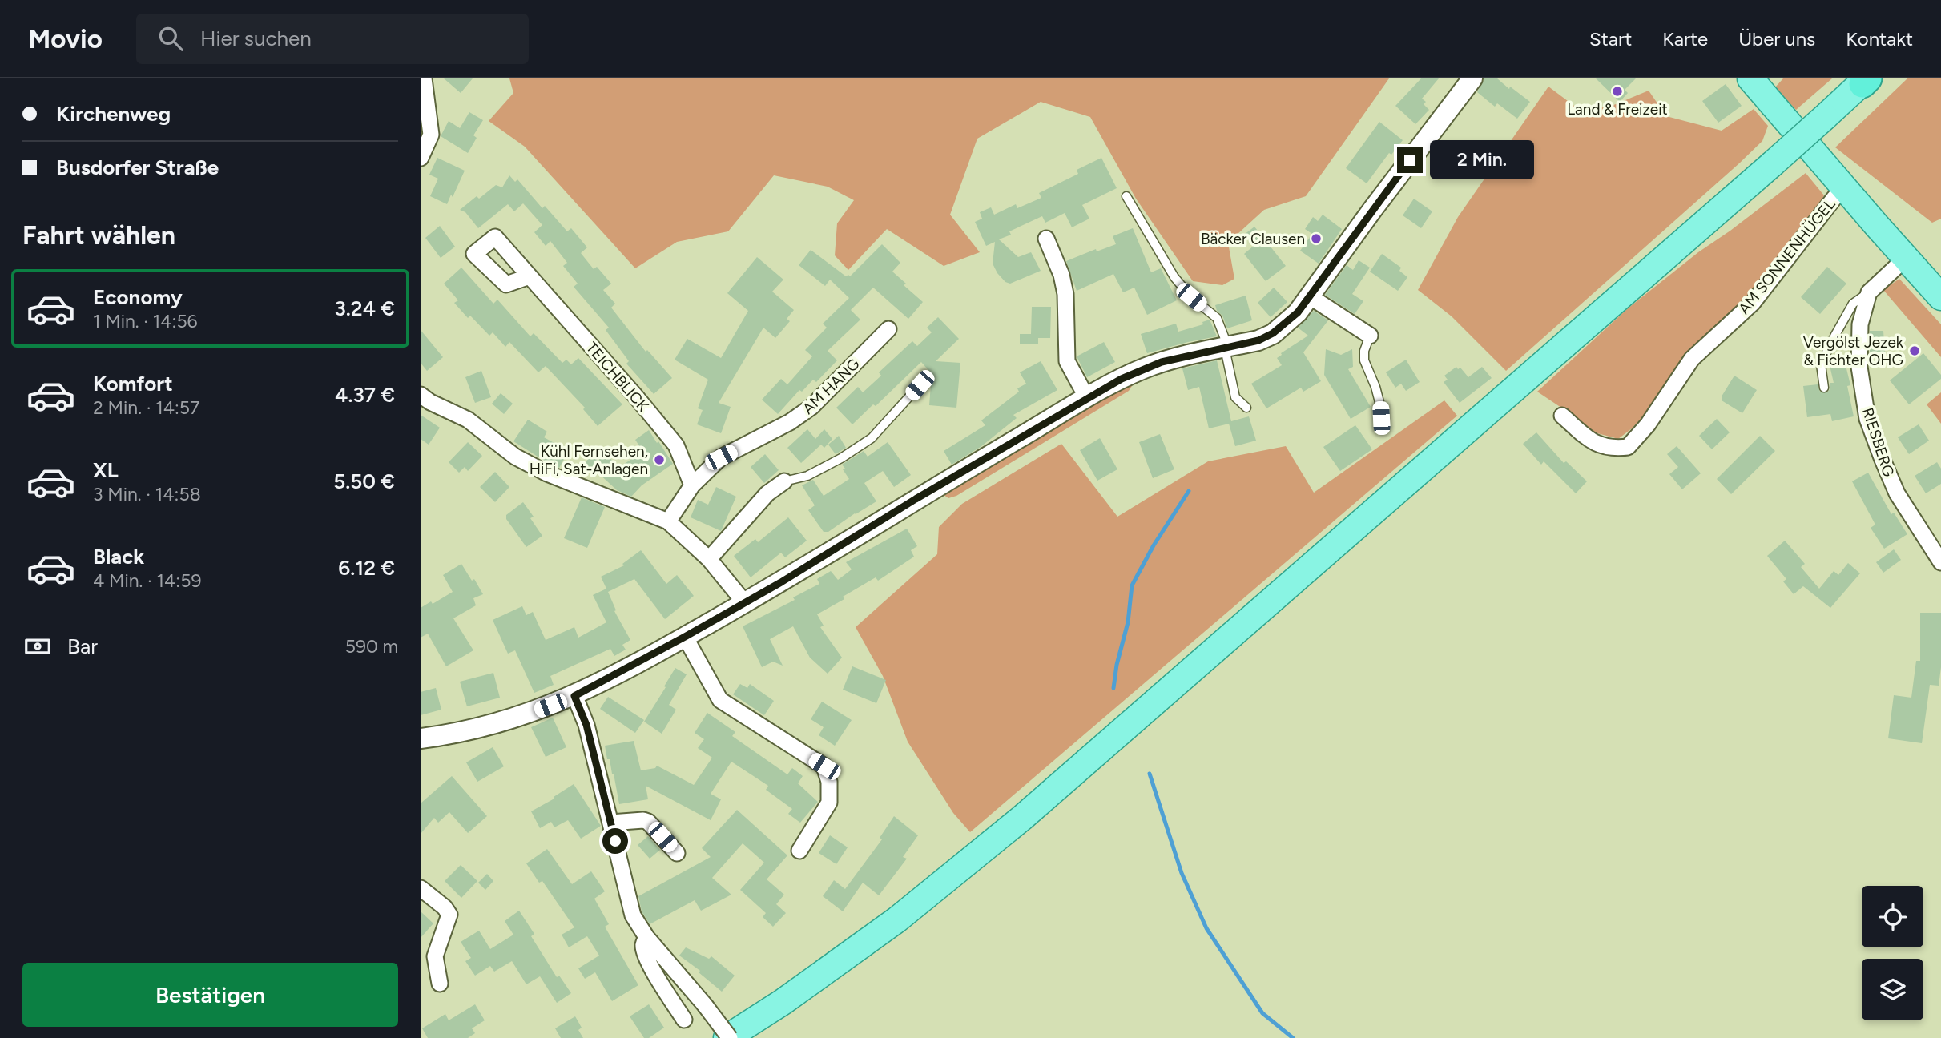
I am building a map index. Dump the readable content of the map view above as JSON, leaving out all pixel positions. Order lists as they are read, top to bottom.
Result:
{
  "streets": {
    "street": [
      "AM SONNENHÜGEL",
      "TEICHBLICK",
      "AM HANG",
      "RIESBERG"
    ]
  },
  "crossings": [
    ["TEICHBLICK", "AM HANG"]
  ],
  "places": [
    "Land & Freizeit",
    "Bäcker Clausen",
    "Vergölst Jezek & Fichter OHG",
    "Kühl Fernsehen, HiFi, Sat-Anlagen"
  ],
  "page": {
    "header": "Movio",
    "search": "Hier suchen",
    "nav": [
      "Start",
      "Karte",
      "Über uns",
      "Kontakt"
    ],
    "banner": ["Kirchenweg", "Busdorfer Straße"],
    "bubble": "2 Min.",
    "heading": "Fahrt wählen",
    "list": [
      {
        "name": "Economy",
        "note": "1 Min. · 14:56",
        "value": "3.24 €"
      },
      {
        "name": "Komfort",
        "note": "2 Min. · 14:57",
        "value": "4.37 €"
      },
      {
        "name": "XL",
        "note": "3 Min. · 14:58",
        "value": "5.50 €"
      },
      {
        "name": "Black",
        "note": "4 Min. · 14:59",
        "value": "6.12 €"
      }
    ],
    "pay": ["Bar", "590 m"],
    "buttons": "Bestätigen"
  }
}
